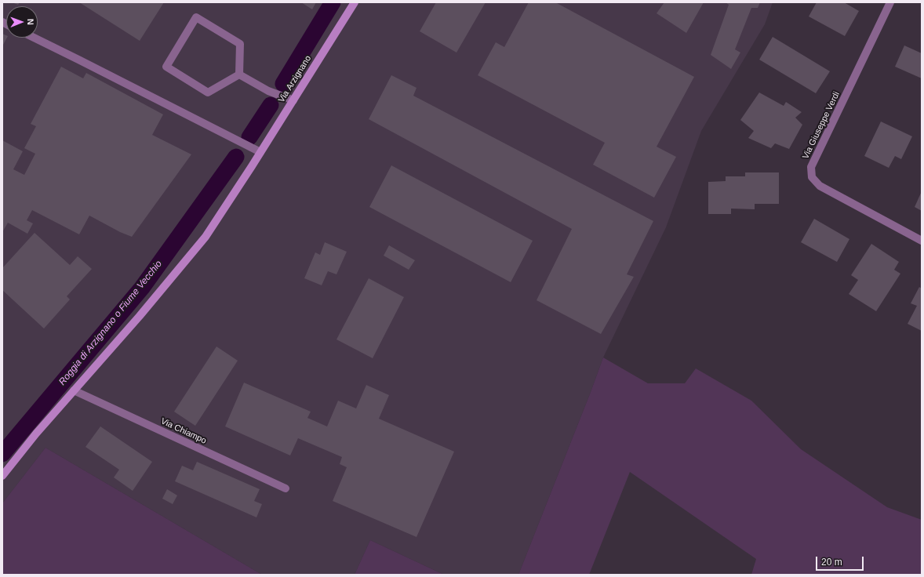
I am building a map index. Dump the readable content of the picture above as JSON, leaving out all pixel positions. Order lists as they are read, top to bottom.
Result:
{
  "streets": {
    "main road": ["Via Arzignano"],
    "street": ["Via Giuseppe Verdi", "Via Chiampo"]
  },
  "crossings": [
    ["Via Arzignano", "Via Chiampo"]
  ],
  "water": ["Roggia di Arzignano o Fiume Vecchio"],
  "scale_bar": "20 m",
  "north": "right"
}
